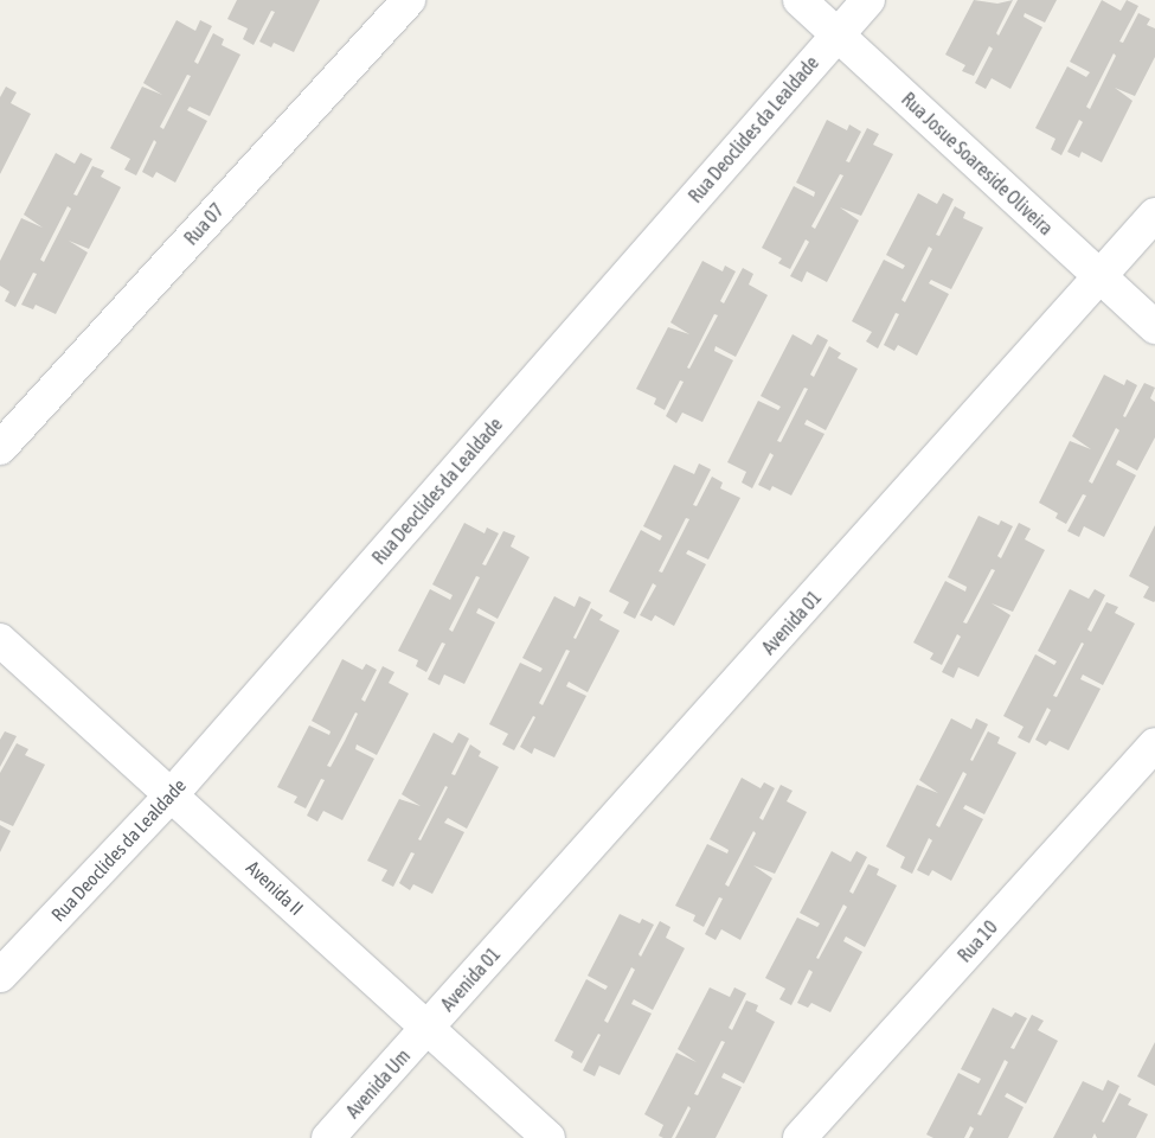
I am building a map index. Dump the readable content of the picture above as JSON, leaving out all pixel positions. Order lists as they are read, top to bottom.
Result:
{
  "streets": {
    "street": [
      "Rua Deoclides da Lealdade",
      "Rua Josue Soareside Oliveira",
      "Rua 07",
      "Avenida 01",
      "Avenida II",
      "Rua 10",
      "Avenida Um"
    ]
  },
  "crossings": [
    ["Rua Deoclides da Lealdade", "Rua Josue Soareside Oliveira"],
    ["Rua Deoclides da Lealdade", "Avenida II"],
    ["Rua Josue Soareside Oliveira", "Avenida 01"],
    ["Avenida 01", "Avenida II"],
    ["Avenida 01", "Avenida Um"],
    ["Avenida II", "Avenida Um"]
  ]
}
